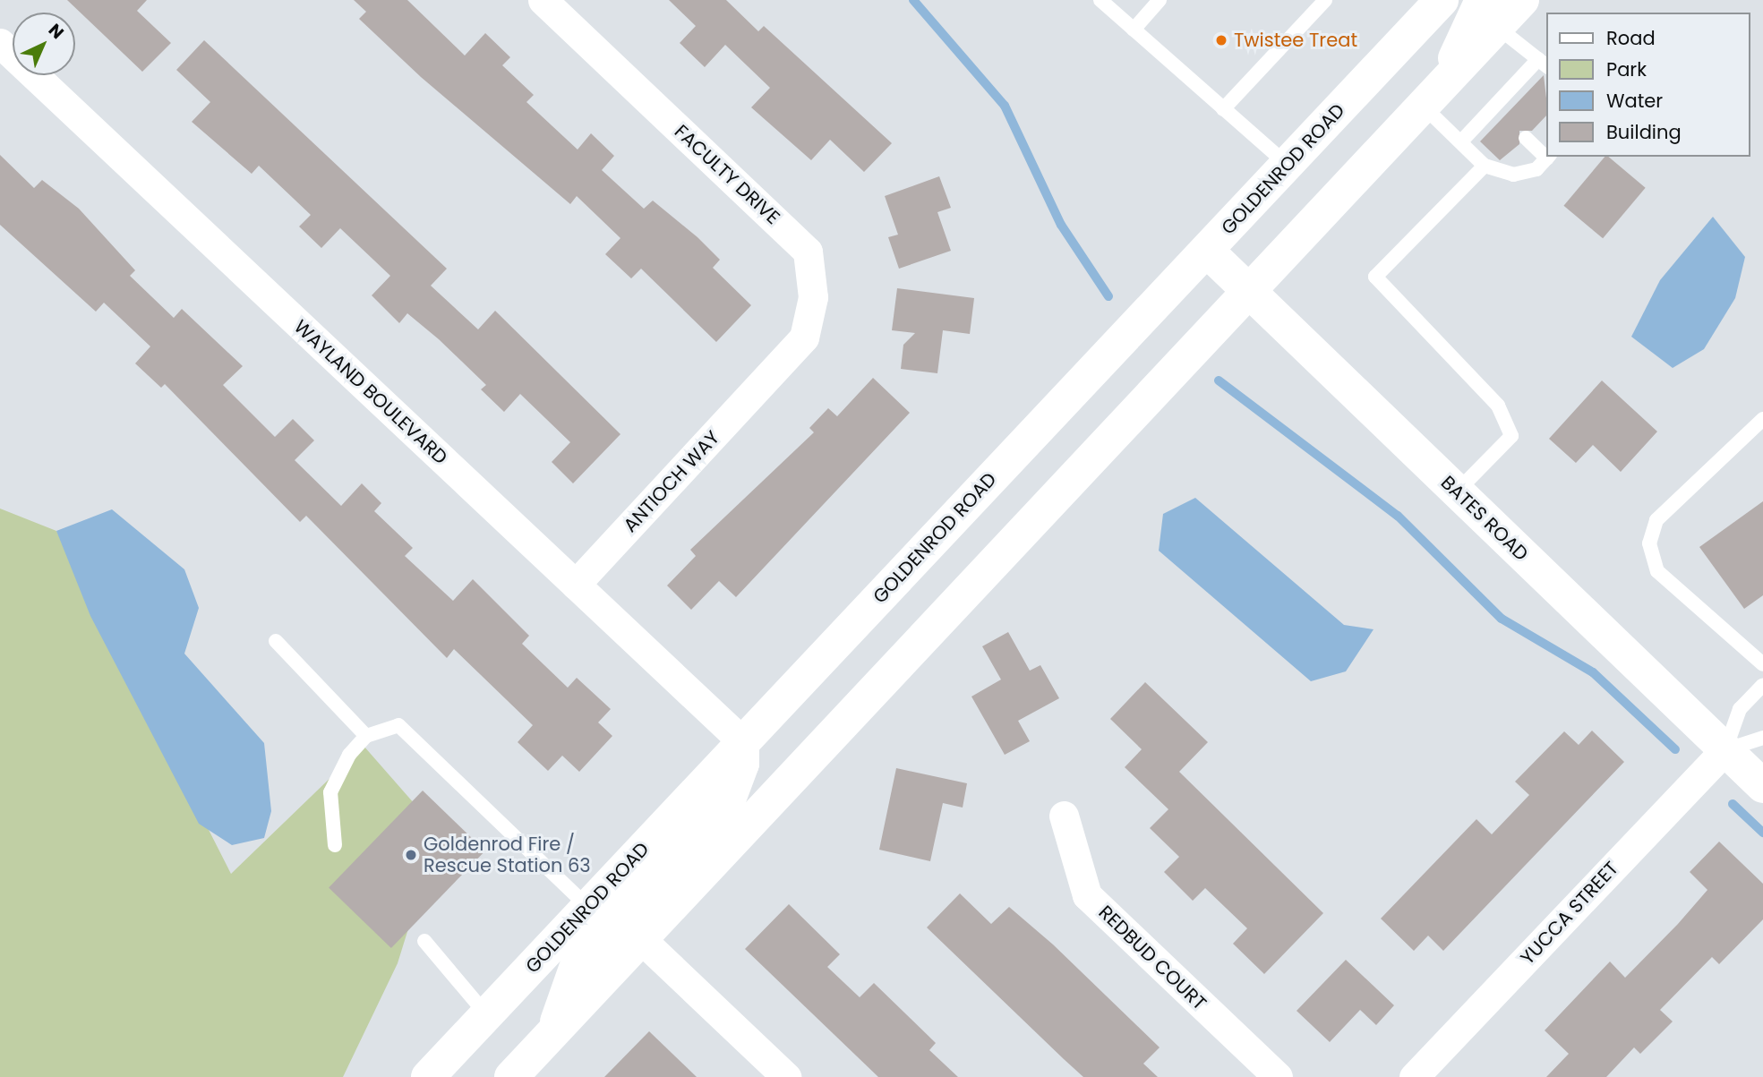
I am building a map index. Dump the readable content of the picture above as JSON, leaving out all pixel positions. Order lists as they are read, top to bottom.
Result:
{
  "streets": {
    "main road": ["GOLDENROD ROAD", "BATES ROAD"],
    "street": [
      "FACULTY DRIVE",
      "WAYLAND BOULEVARD",
      "ANTIOCH WAY",
      "YUCCA STREET",
      "REDBUD COURT"
    ]
  },
  "crossings": [
    ["GOLDENROD ROAD", "WAYLAND BOULEVARD"],
    ["GOLDENROD ROAD", "BATES ROAD"],
    ["FACULTY DRIVE", "ANTIOCH WAY"],
    ["WAYLAND BOULEVARD", "ANTIOCH WAY"],
    ["BATES ROAD", "YUCCA STREET"]
  ],
  "places": ["Twistee Treat", "Goldenrod Fire / Rescue Station 63"],
  "legend": [
    "Road",
    "Park",
    "Water",
    "Building"
  ],
  "north": "top right"
}
